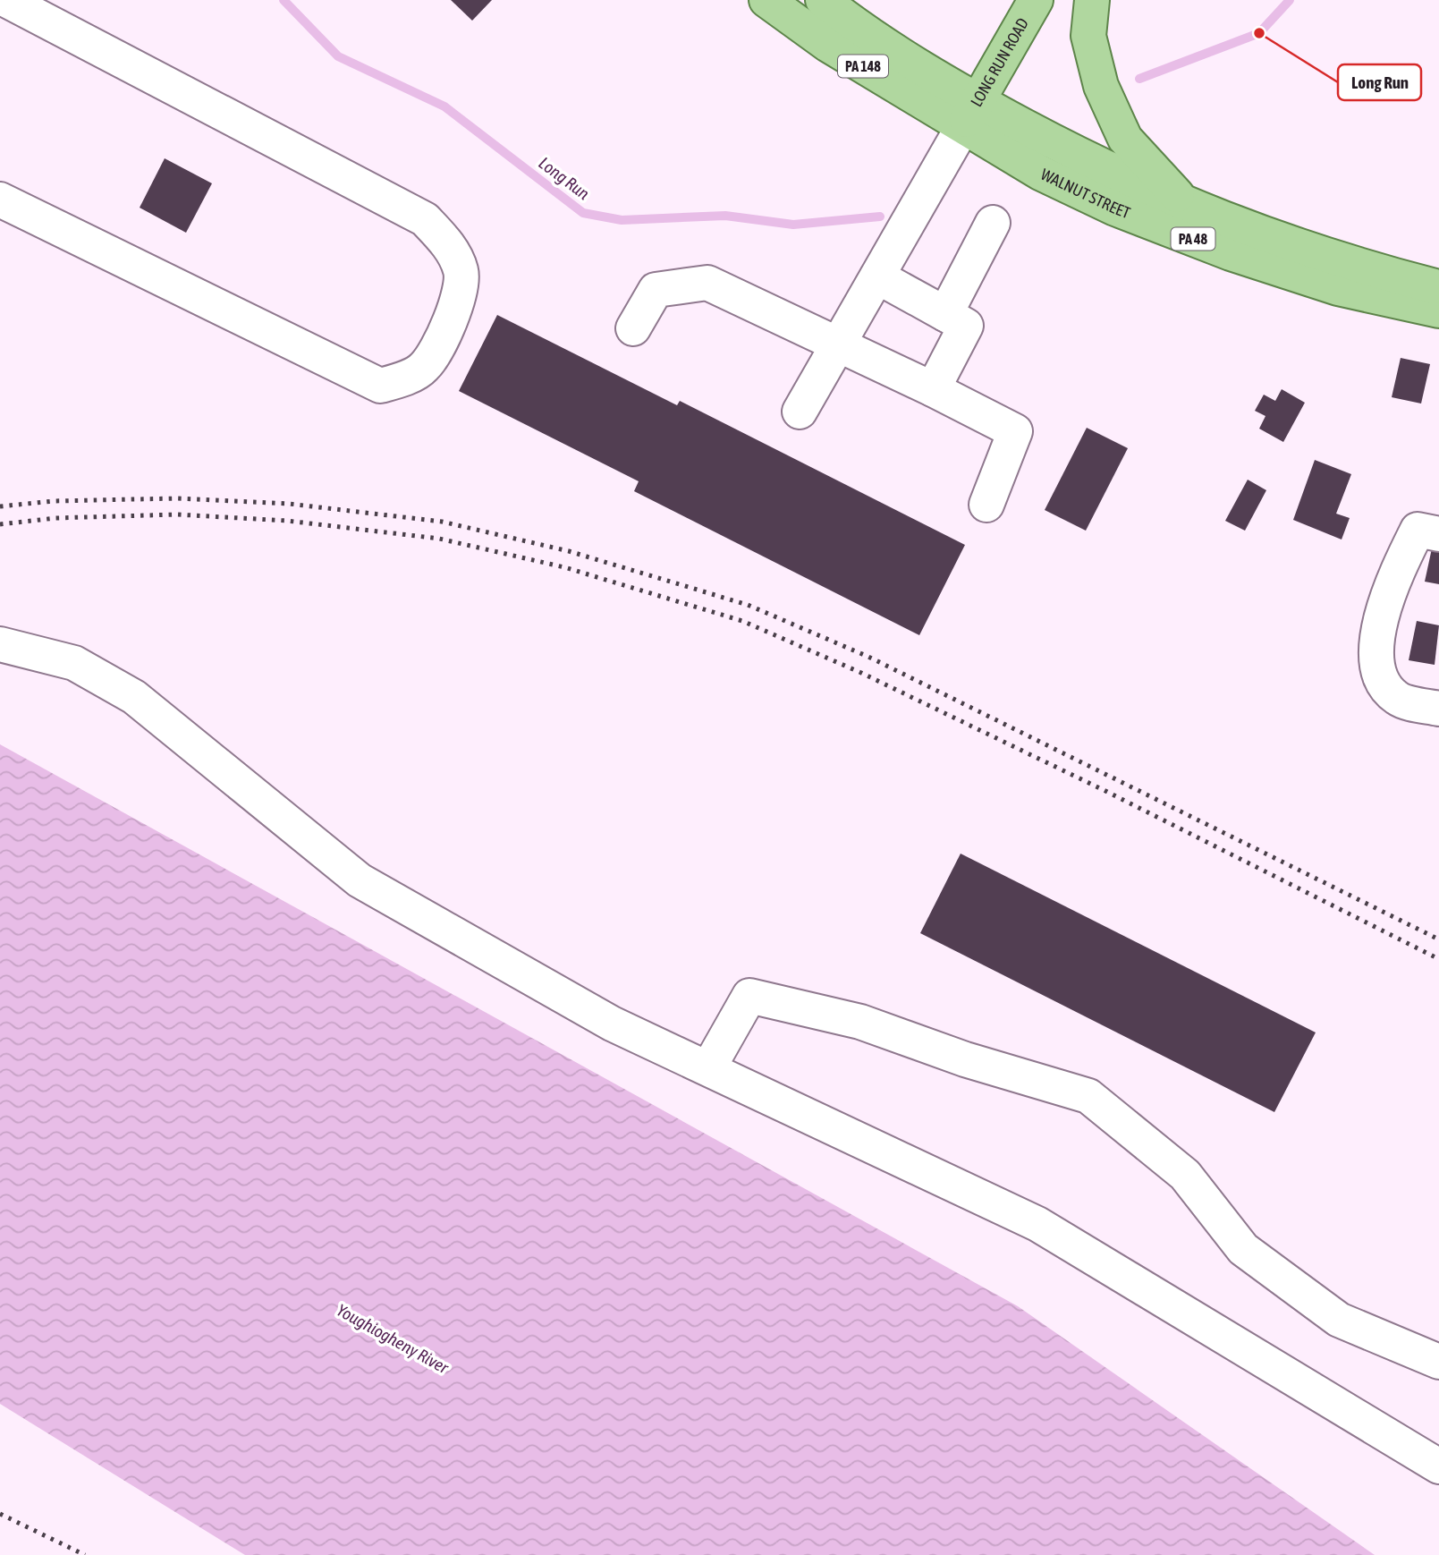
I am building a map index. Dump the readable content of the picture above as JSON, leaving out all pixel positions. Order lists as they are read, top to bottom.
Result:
{
  "streets": {
    "main road": [
      "LONG RUN ROAD",
      "PA 148",
      "WALNUT STREET",
      "PA 48"
    ]
  },
  "crossings": [
    ["LONG RUN ROAD", "WALNUT STREET"],
    ["WALNUT STREET", "PA 48"]
  ],
  "water": ["Long Run", "Youghiogheny River"],
  "places": ["Long Run"]
}
